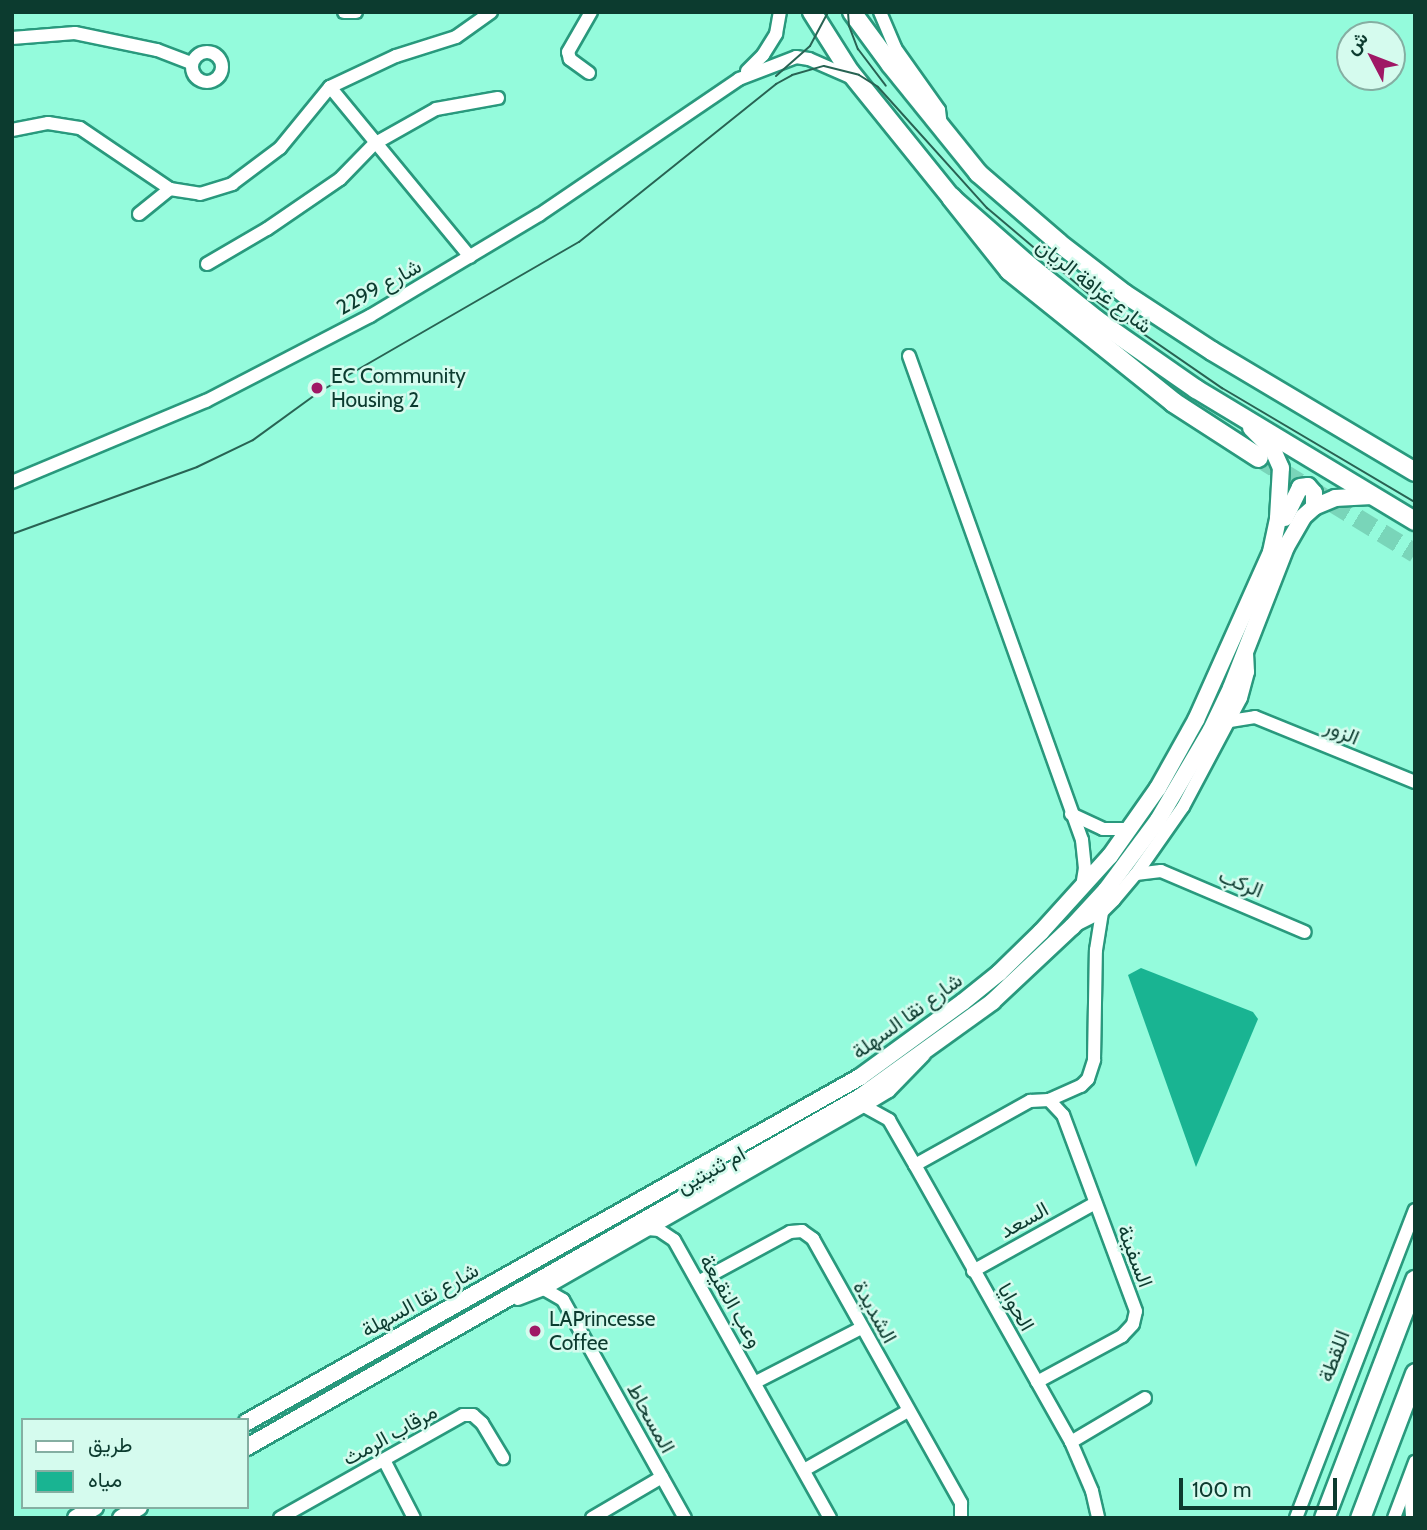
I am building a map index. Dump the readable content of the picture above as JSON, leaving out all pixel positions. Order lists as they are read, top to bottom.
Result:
{
  "streets": {
    "main road": ["شارع غرافة الريان"],
    "street": [
      "شارع 2299",
      "الزور",
      "الركب",
      "شارع نقا السهلة",
      "ام ثنيتين",
      "السعد",
      "السفينة",
      "وعب النقيعة",
      "الحوايا",
      "الشديدة",
      "اللقطة",
      "المسحاط",
      "مرقاب الرمث"
    ]
  },
  "crossings": [
    ["شارع غرافة الريان", "شارع 2299"],
    ["شارع غرافة الريان", "شارع نقا السهلة"],
    ["الركب", "شارع نقا السهلة"],
    ["شارع نقا السهلة", "ام ثنيتين"],
    ["ام ثنيتين", "وعب النقيعة"],
    ["ام ثنيتين", "الحوايا"],
    ["السعد", "السفينة"],
    ["السعد", "الحوايا"],
    ["السفينة", "الحوايا"],
    ["وعب النقيعة", "الشديدة"]
  ],
  "places": ["EC Community Housing 2", "LAPrincesse Coffee"],
  "legend": ["طريق", "مياه"],
  "scale_bar": "100 m",
  "north": "top left"
}
